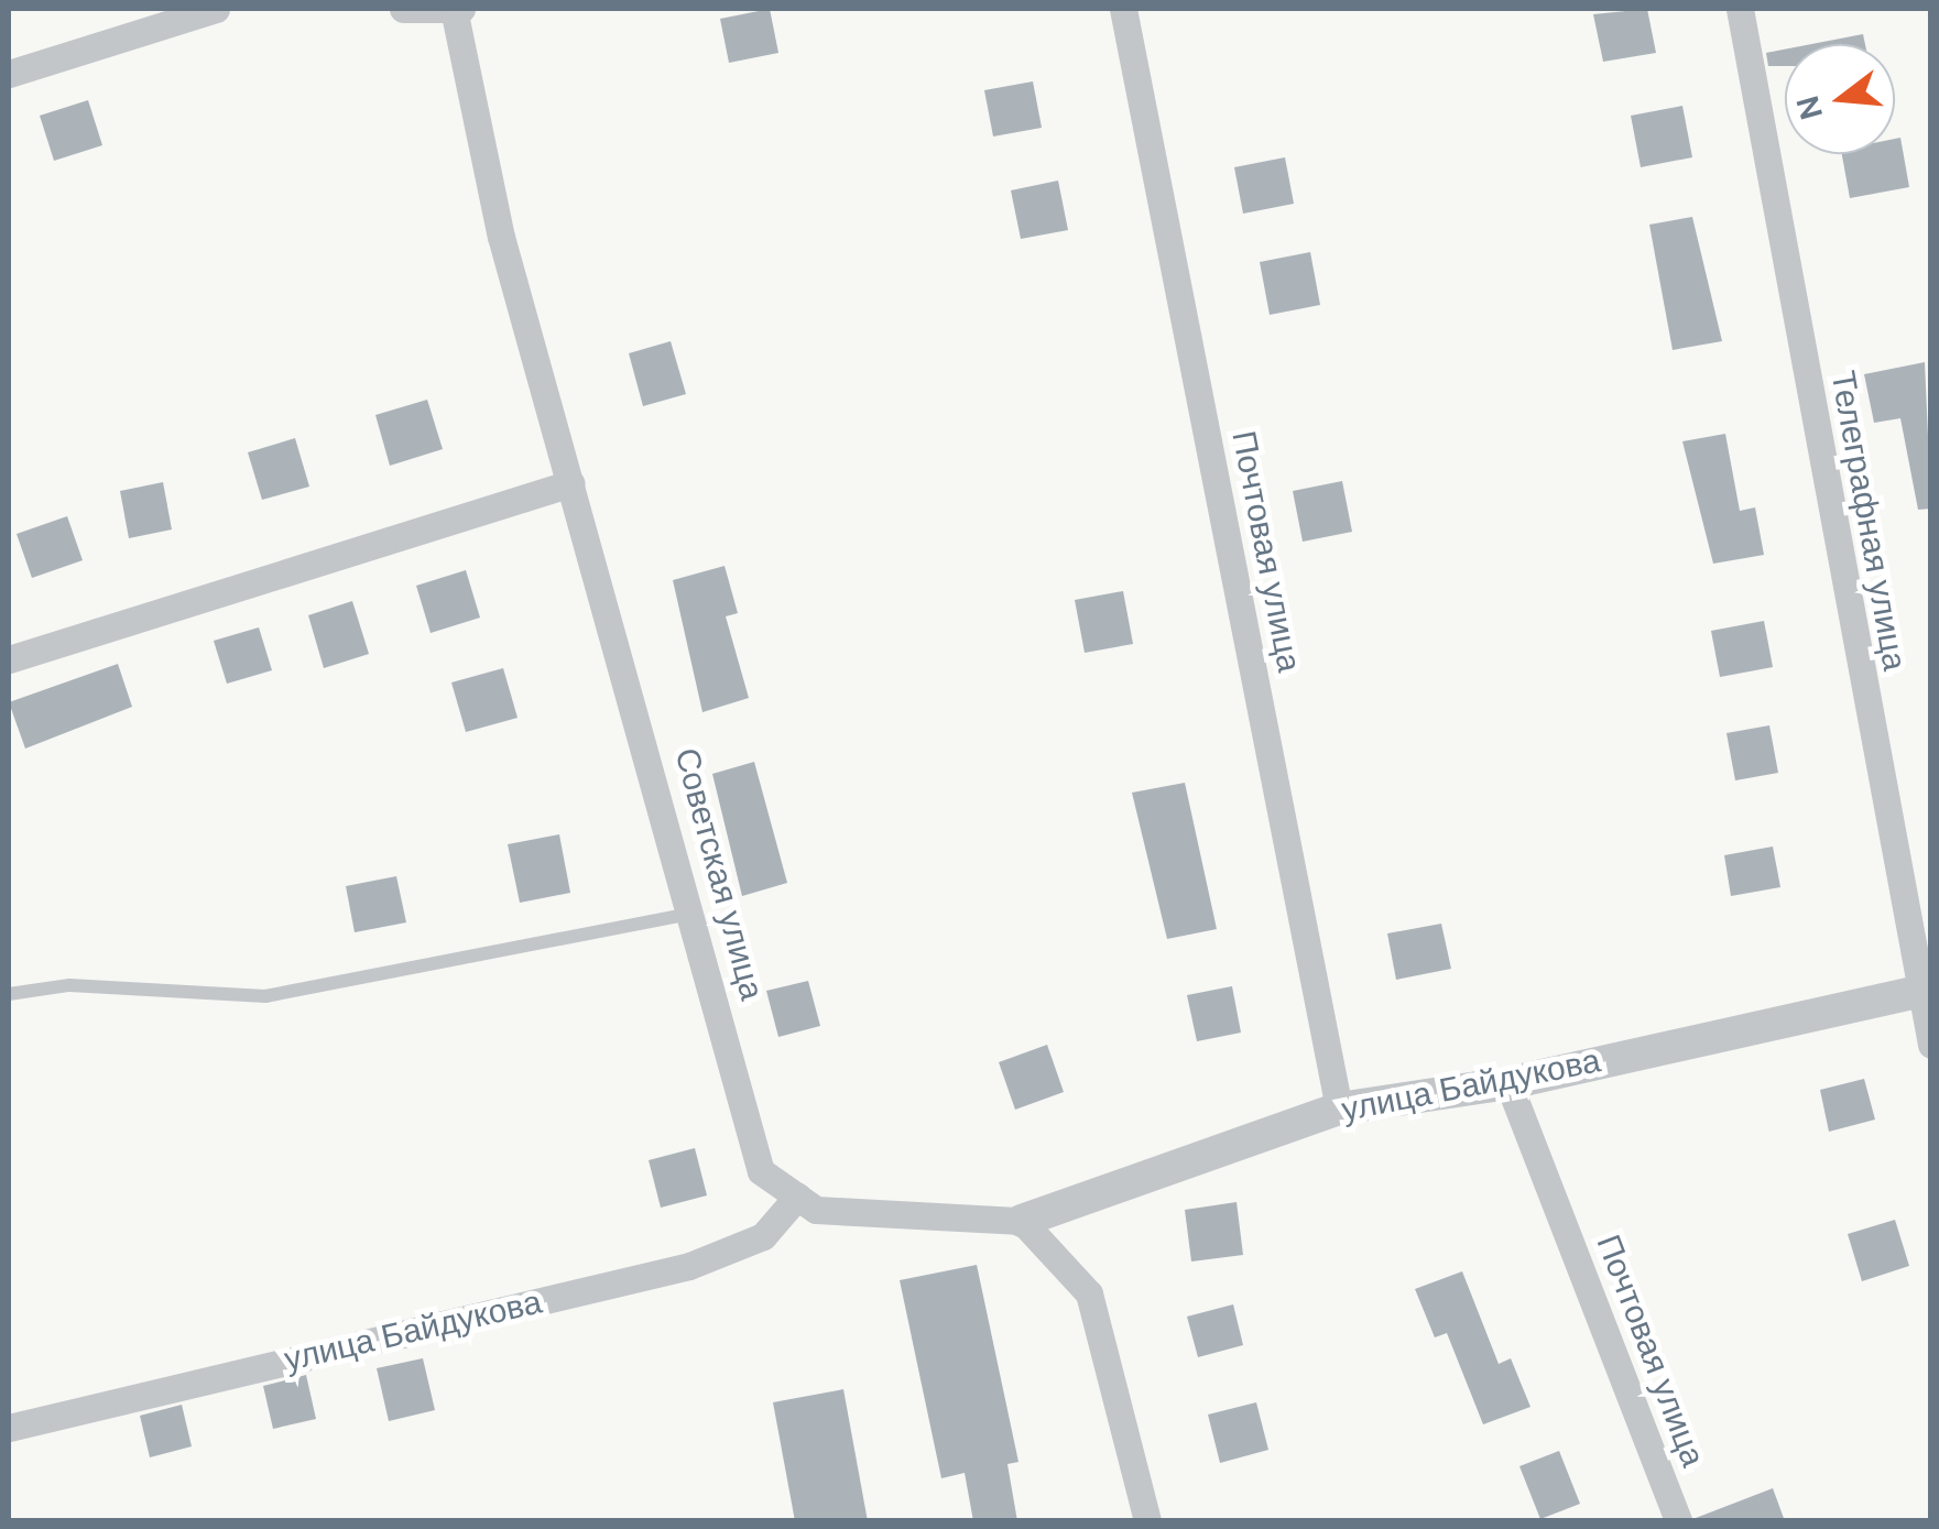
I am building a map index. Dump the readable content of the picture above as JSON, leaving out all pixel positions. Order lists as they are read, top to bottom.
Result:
{
  "streets": {
    "street": [
      "Телеграфная улица",
      "Почтовая улица",
      "Советская улица",
      "улица Байдукова"
    ]
  },
  "crossings": [
    ["Телеграфная улица", "улица Байдукова"],
    ["Почтовая улица", "улица Байдукова"],
    ["Советская улица", "улица Байдукова"]
  ],
  "north": "left"
}
